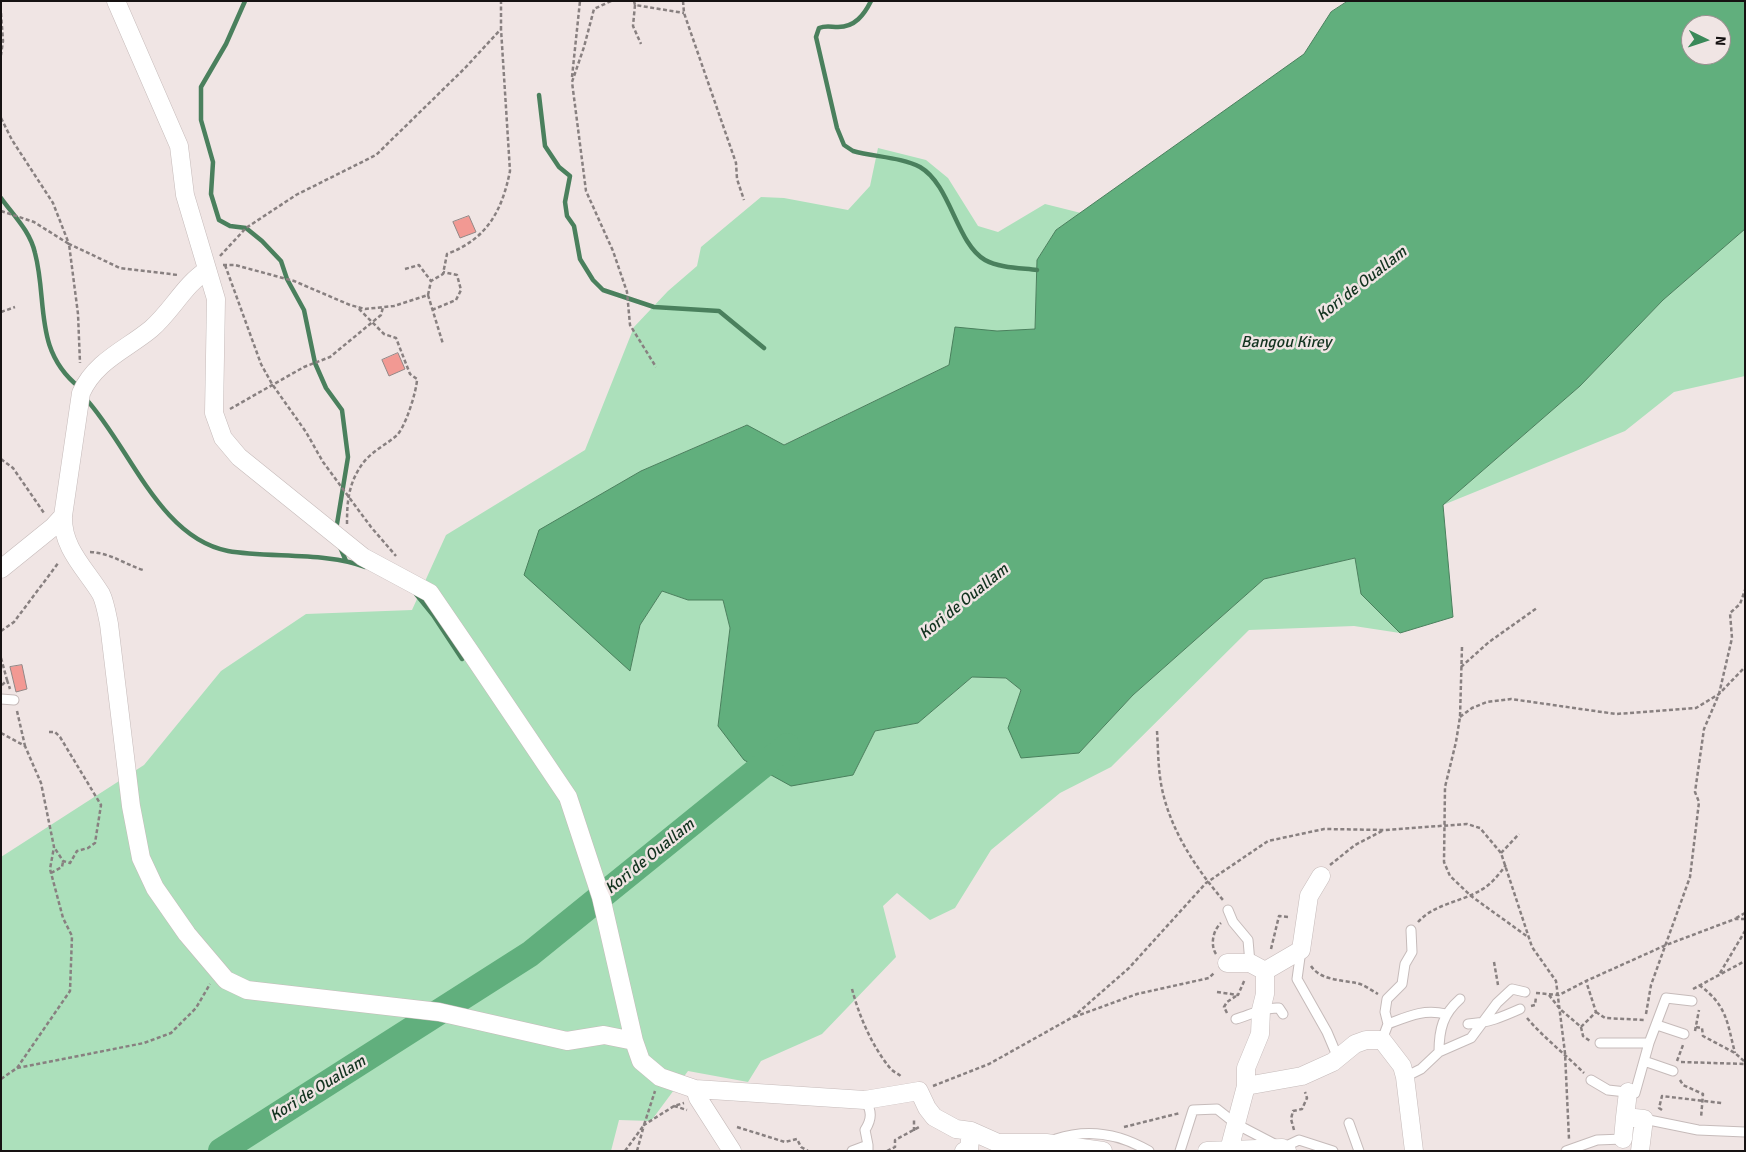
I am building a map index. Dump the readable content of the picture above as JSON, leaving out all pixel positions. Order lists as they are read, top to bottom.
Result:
{
  "water": ["Kori de Ouallam", "Bangou Kirey"],
  "north": "right"
}
